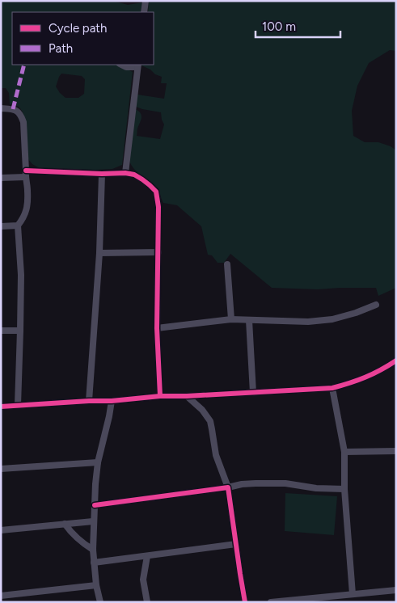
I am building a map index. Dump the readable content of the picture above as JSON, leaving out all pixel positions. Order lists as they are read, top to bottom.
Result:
{
  "legend": ["Cycle path", "Path"],
  "scale_bar": "100 m"
}
